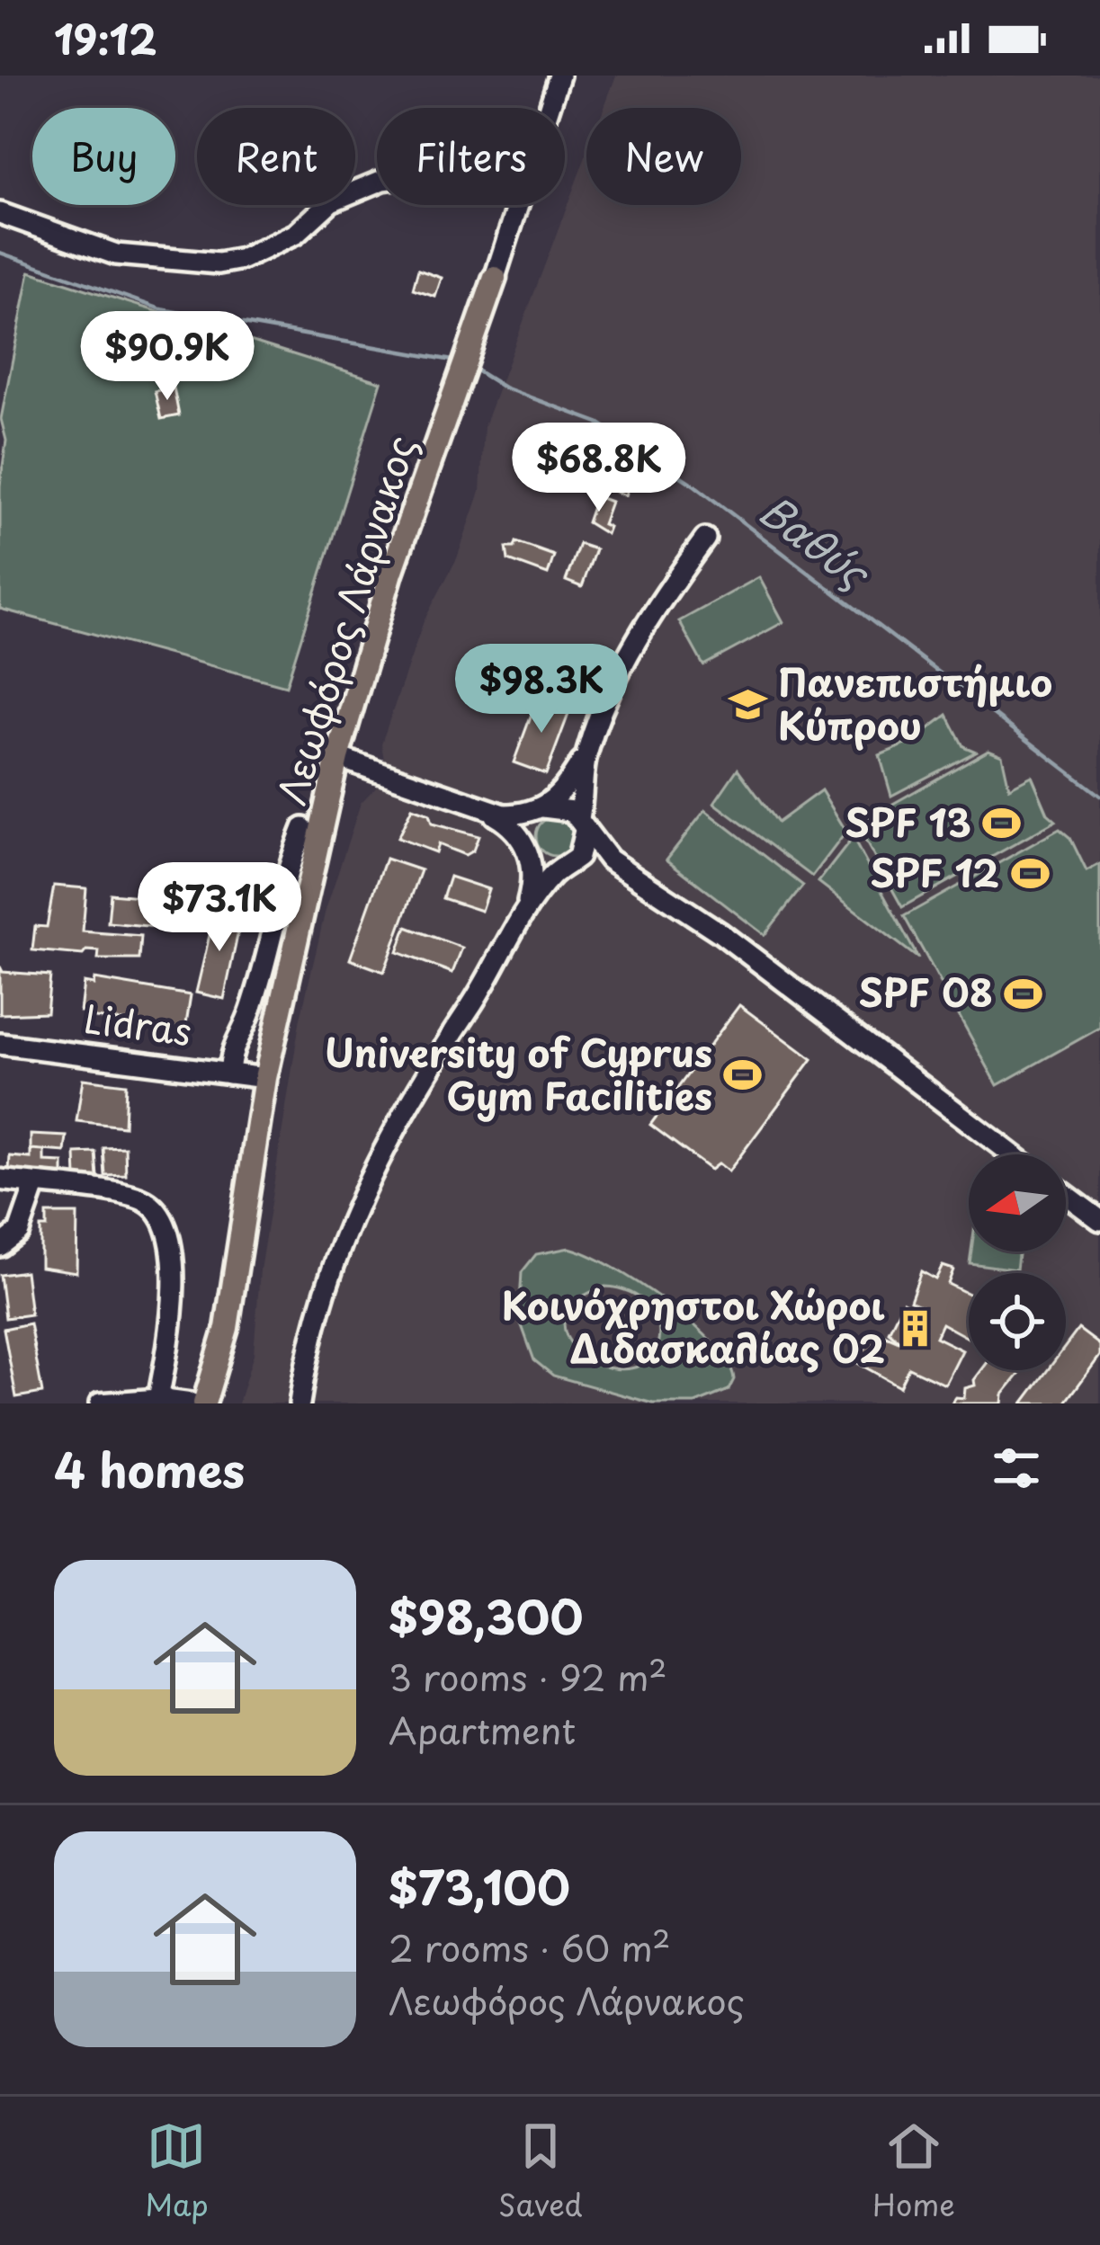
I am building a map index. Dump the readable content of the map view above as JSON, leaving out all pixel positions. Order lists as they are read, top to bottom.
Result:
{
  "streets": {
    "main road": ["Λεωφόρος Λάρνακος"],
    "street": ["Lidras"]
  },
  "crossings": [
    ["Λεωφόρος Λάρνακος", "Lidras"]
  ],
  "water": ["Βαθύς"],
  "places": {
    "school or university": ["Πανεπιστήμιο Κύπρου"],
    "sports": [
      "SPF 13",
      "SPF 12",
      "SPF 08",
      "University of Cyprus Gym Facilities"
    ],
    "building": ["Κοινόχρηστοι Χώροι Διδασκαλίας 02"]
  },
  "north": "left",
  "page": {
    "status": "19:12",
    "chip": [
      "Buy",
      "Rent",
      "Filters",
      "New"
    ],
    "price": [
      "$90.9K",
      "$68.8K",
      "$98.3K",
      "$73.1K"
    ],
    "heading": "4 homes",
    "list": [
      {
        "name": "$98,300",
        "note": "3 rooms · 92 m² · Apartment"
      },
      {
        "name": "$73,100",
        "note": "2 rooms · 60 m² · Λεωφόρος Λάρνακος"
      }
    ],
    "tabs": ["Map", "Saved", "Home"]
  }
}
